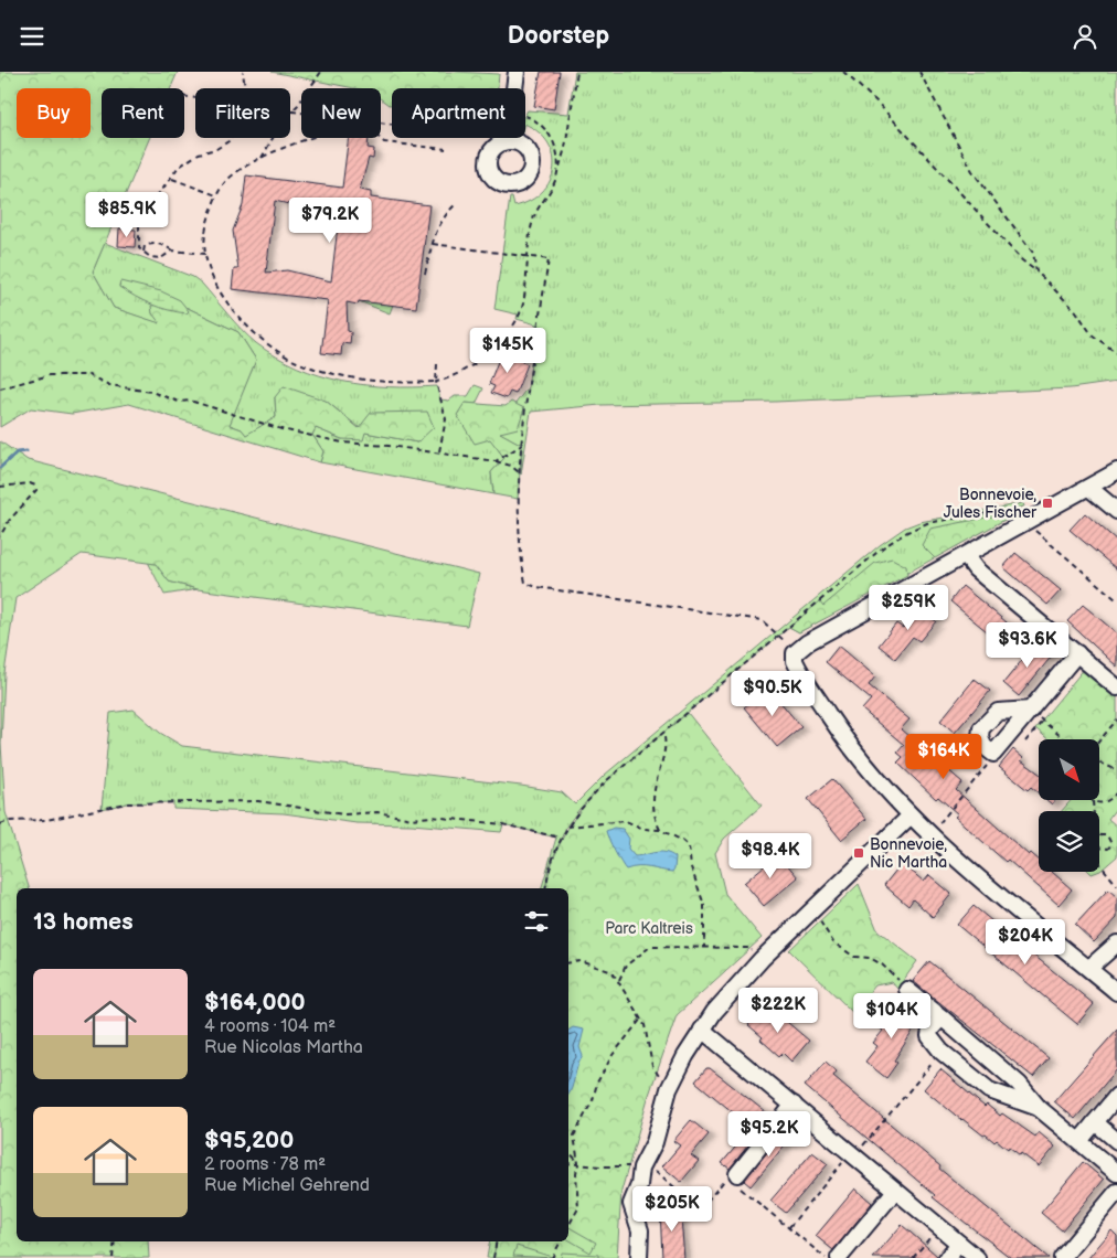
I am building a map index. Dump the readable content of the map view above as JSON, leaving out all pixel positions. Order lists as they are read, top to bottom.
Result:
{
  "parks": ["Parc Kaltreis"],
  "places": {
    "transit": ["Bonnevoie, Jules Fischer", "Bonnevoie, Nic Martha"]
  },
  "north": "bottom right",
  "page": {
    "header": "Doorstep",
    "chip": [
      "Buy",
      "Rent",
      "Filters",
      "New",
      "Apartment"
    ],
    "price": [
      "$85.9K",
      "$79.2K",
      "$145K",
      "$259K",
      "$93.6K",
      "$90.5K",
      "$164K",
      "$98.4K",
      "$204K",
      "$222K",
      "$104K",
      "$95.2K",
      "$205K"
    ],
    "heading": "13 homes",
    "list": [
      {
        "name": "$164,000",
        "note": "4 rooms · 104 m² · Rue Nicolas Martha"
      },
      {
        "name": "$95,200",
        "note": "2 rooms · 78 m² · Rue Michel Gehrend"
      }
    ]
  }
}
